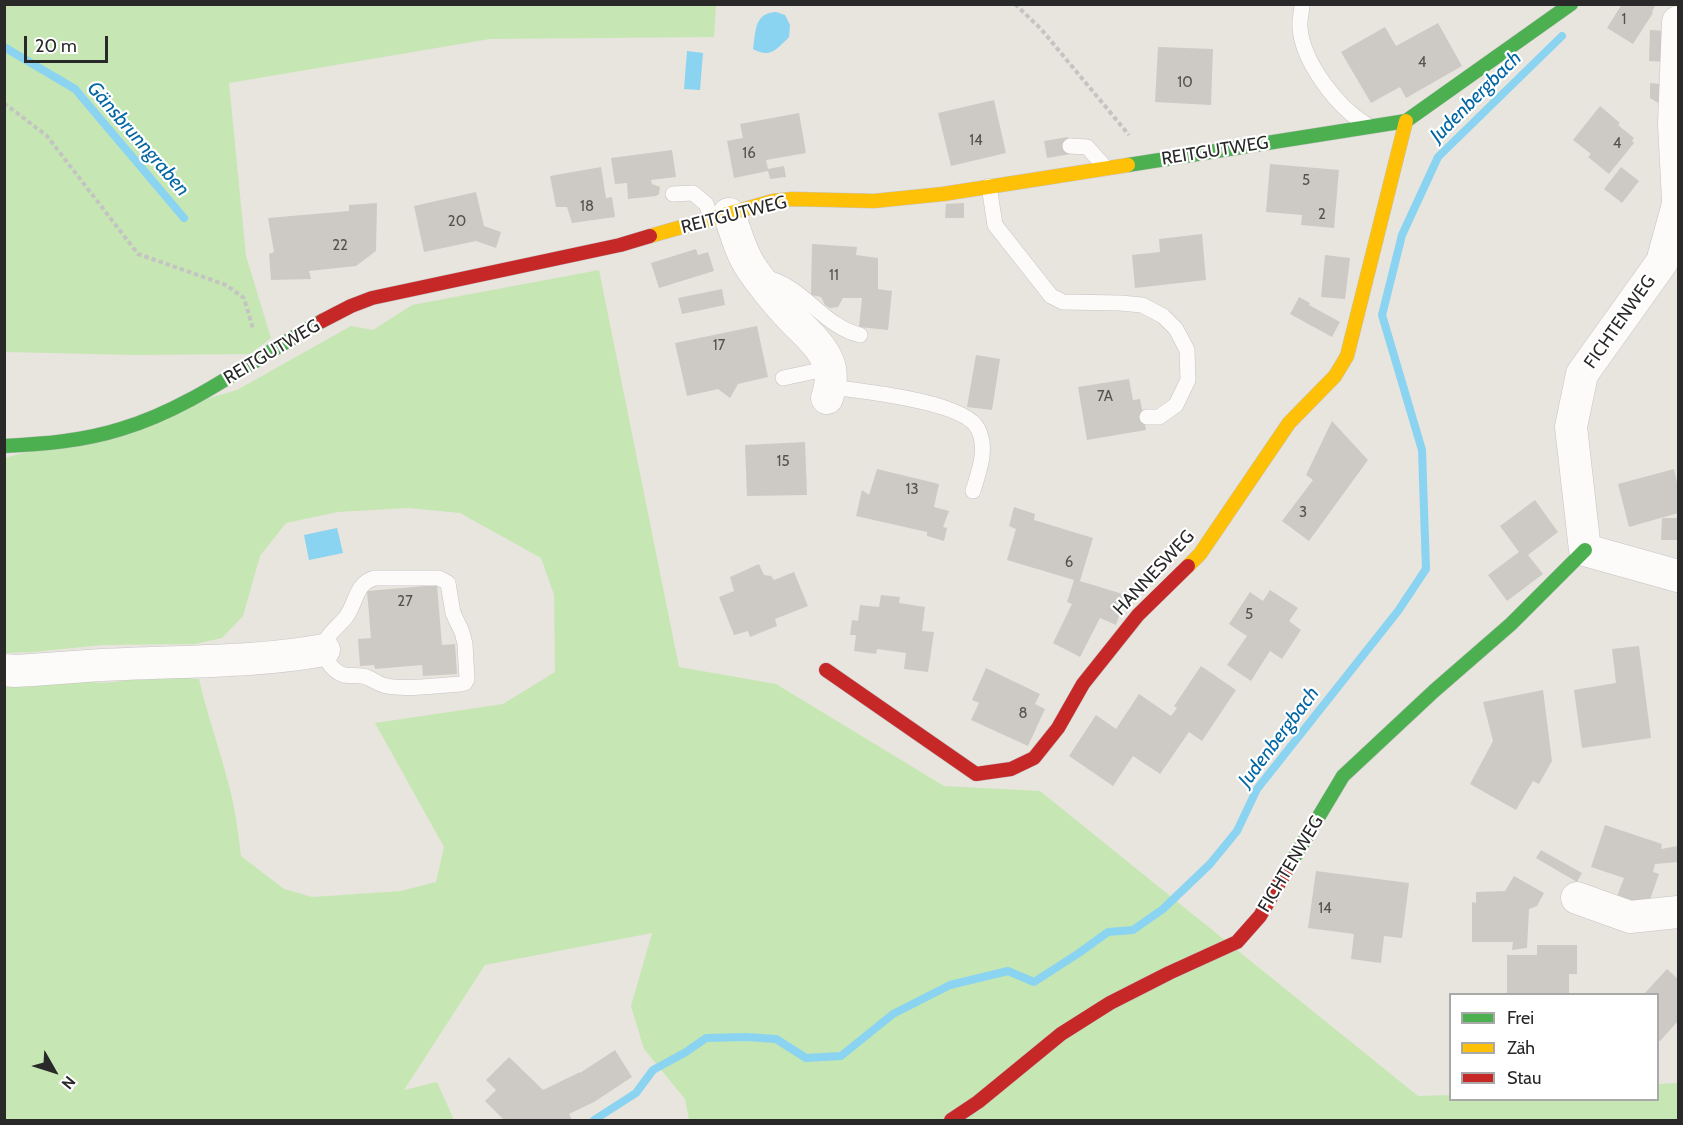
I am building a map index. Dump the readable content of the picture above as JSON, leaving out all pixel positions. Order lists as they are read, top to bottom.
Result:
{
  "streets": {
    "street": ["REITGUTWEG", "FICHTENWEG", "HANNESWEG"]
  },
  "crossings": [
    ["REITGUTWEG", "HANNESWEG"]
  ],
  "water": ["Judenbergbach", "Gänsbrunngraben"],
  "house_numbers": [
    "1",
    "4",
    "10",
    "14",
    "4",
    "16",
    "5",
    "18",
    "2",
    "20",
    "22",
    "11",
    "17",
    "7A",
    "15",
    "13",
    "3",
    "6",
    "27",
    "5",
    "8",
    "14"
  ],
  "legend": ["Frei", "Zäh", "Stau"],
  "scale_bar": "20 m",
  "north": "bottom right"
}
